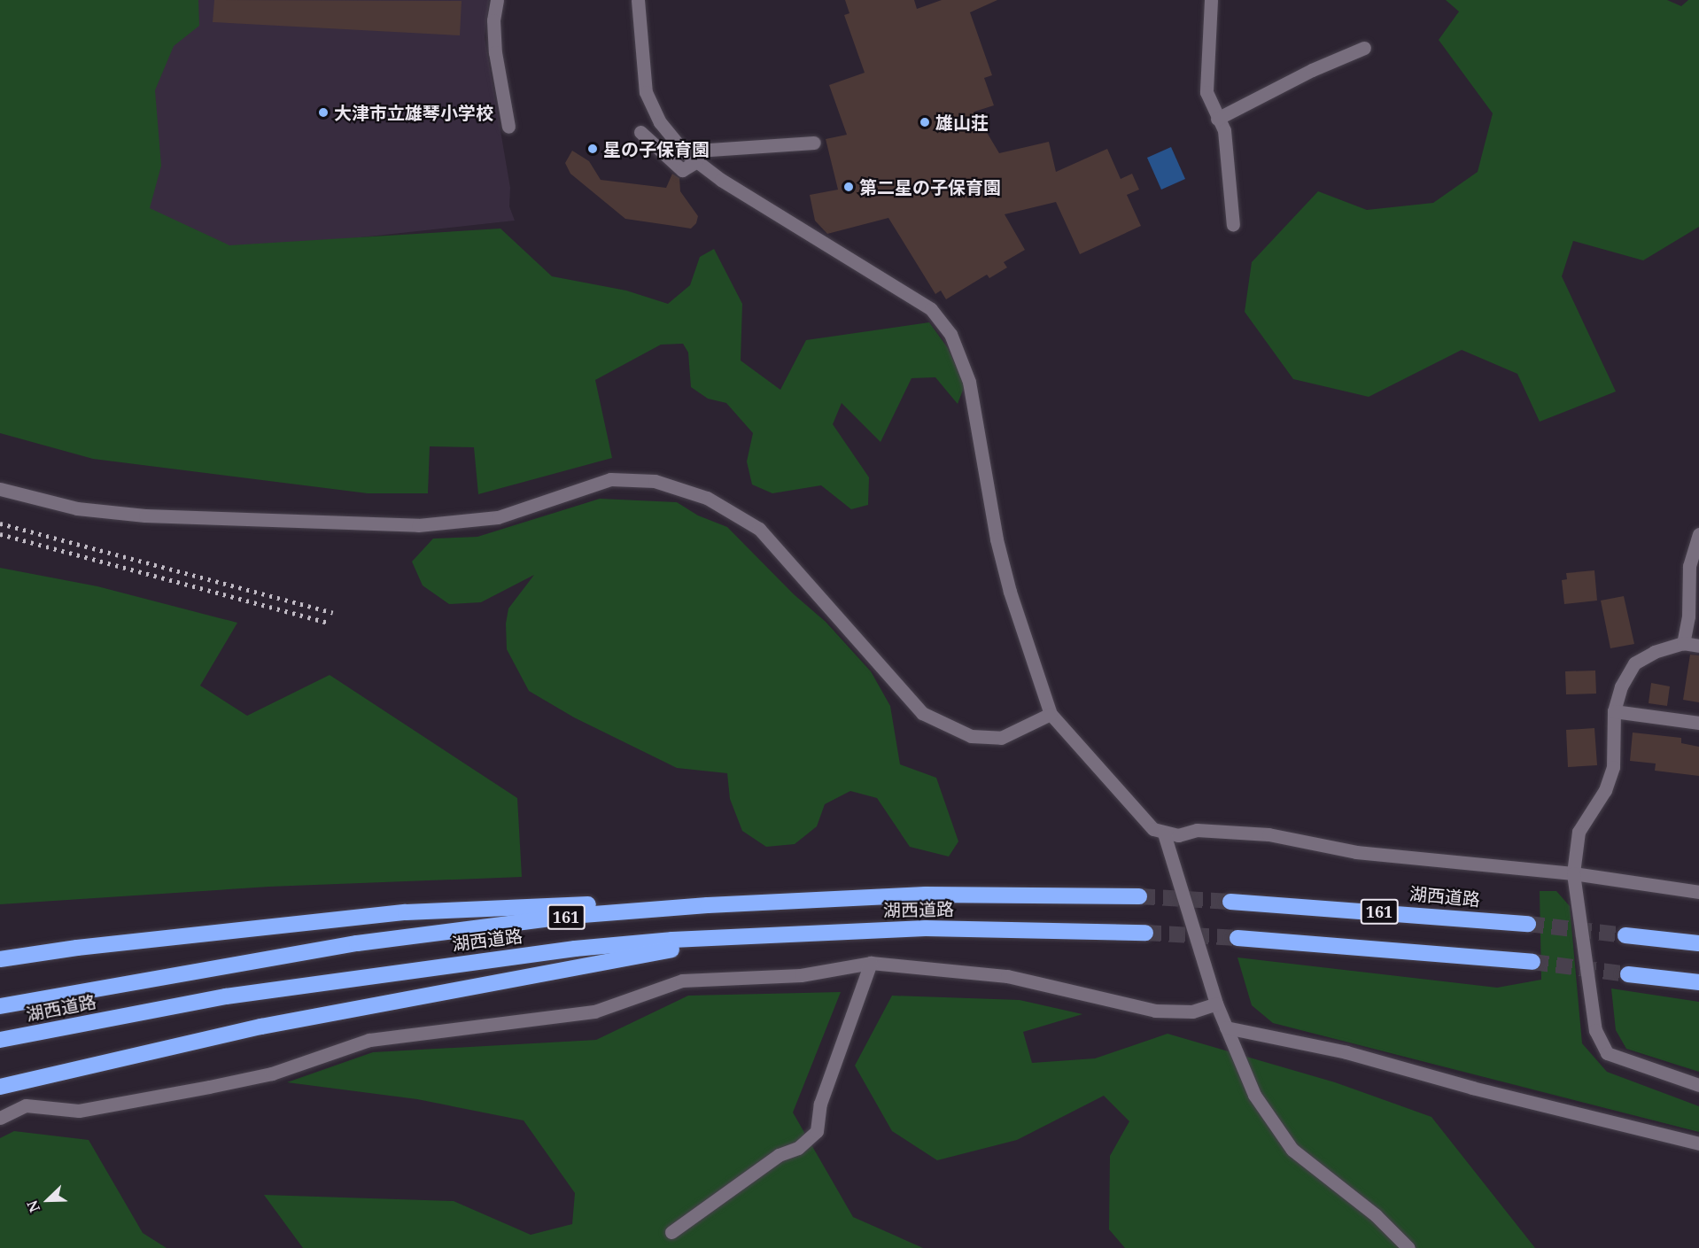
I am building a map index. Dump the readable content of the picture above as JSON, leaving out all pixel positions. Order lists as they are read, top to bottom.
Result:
{
  "streets": {
    "highway": ["湖西道路", "161"]
  },
  "places": [
    "大津市立雄琴小学校",
    "雄山荘",
    "星の子保育園",
    "第二星の子保育園"
  ],
  "north": "bottom left"
}
